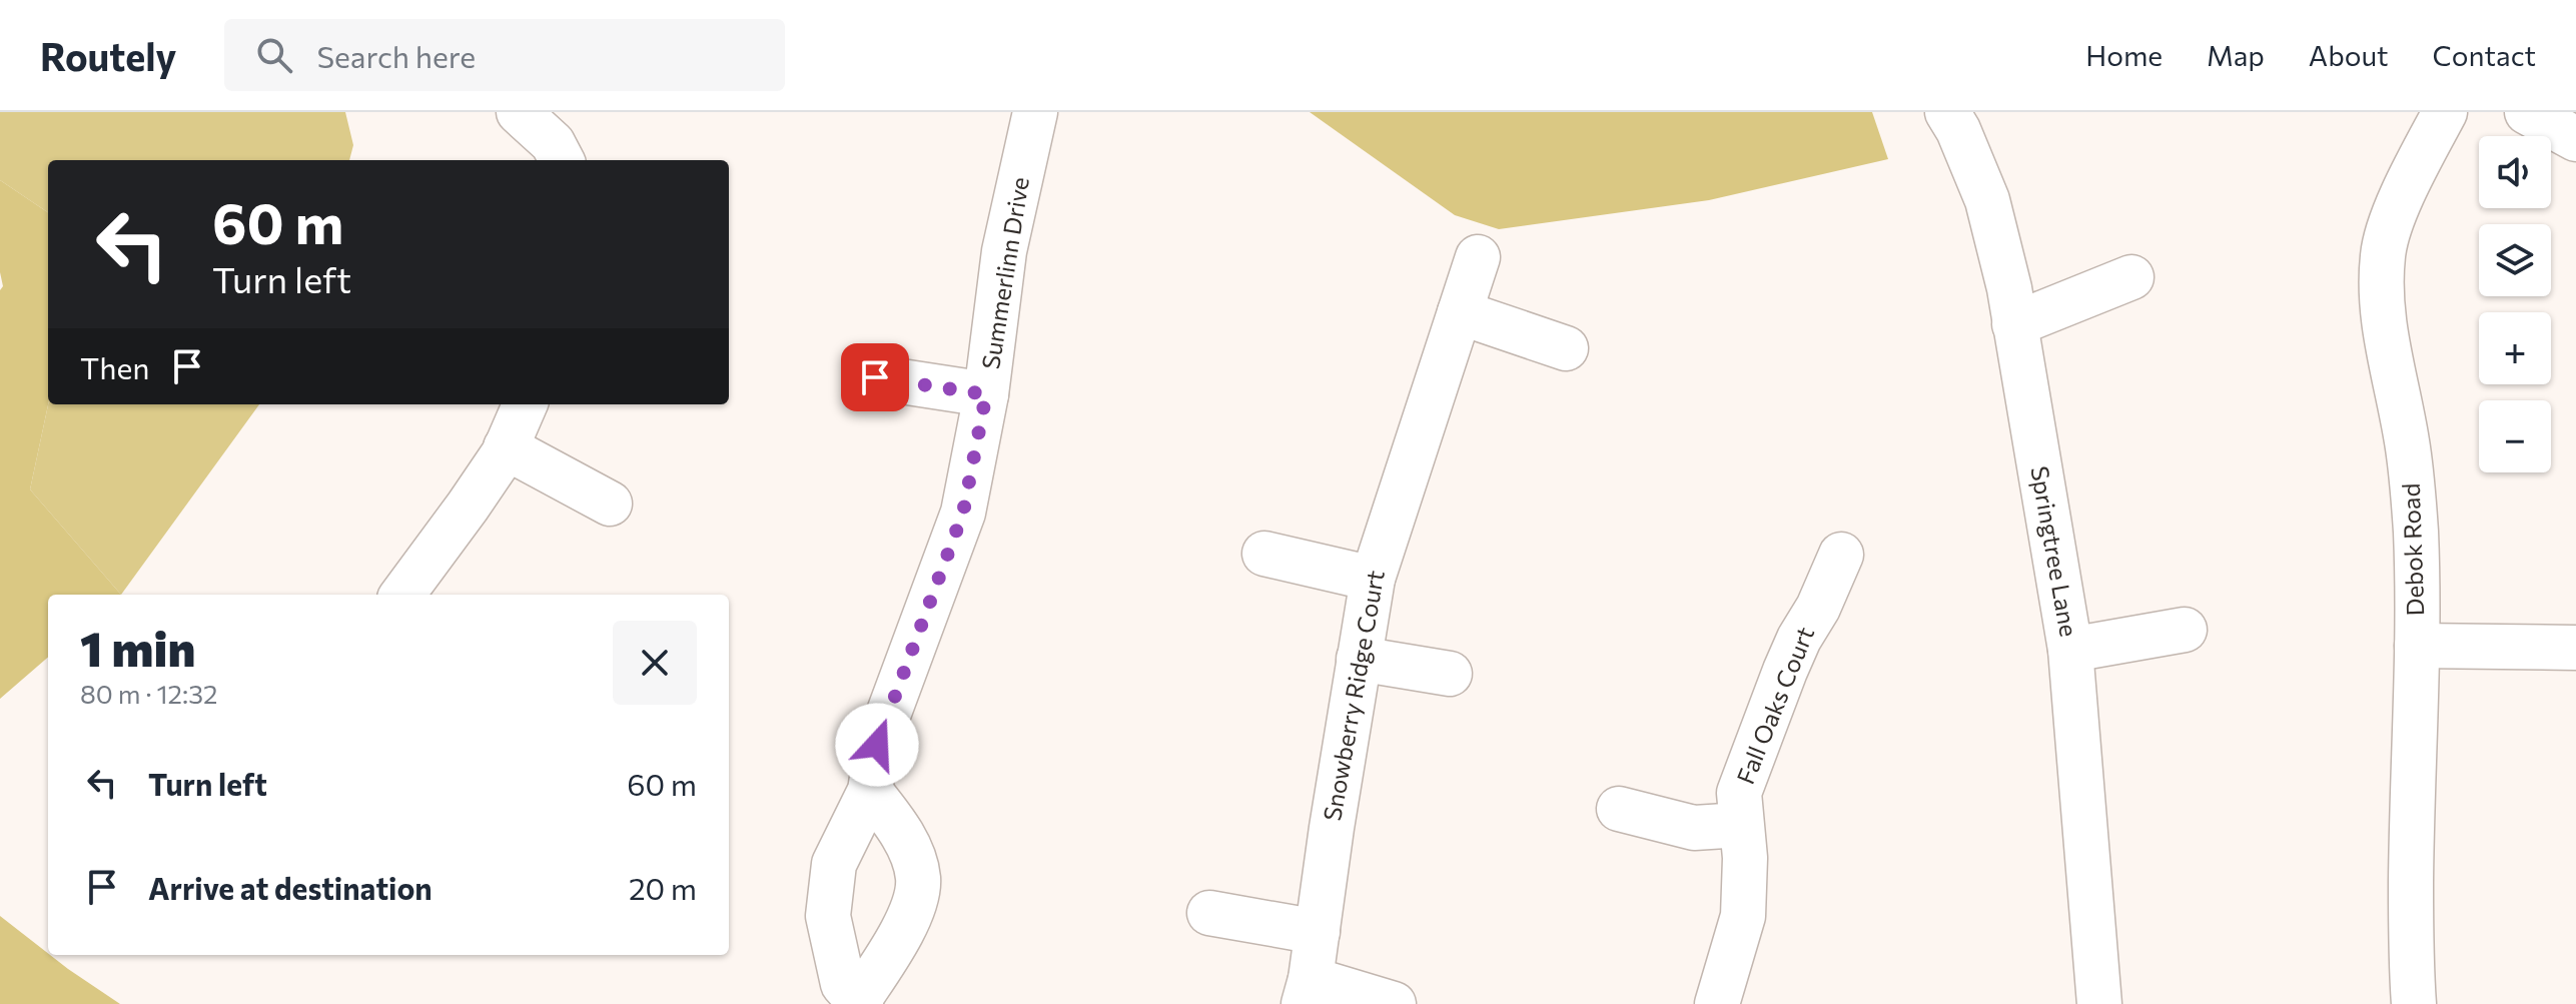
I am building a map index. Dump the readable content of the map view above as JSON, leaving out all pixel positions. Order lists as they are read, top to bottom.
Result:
{
  "streets": {
    "street": [
      "Summerlinn Drive",
      "Debok Road",
      "Springtree Lane",
      "Snowberry Ridge Court",
      "Fall Oaks Court"
    ]
  },
  "page": {
    "header": "Routely",
    "search": "Search here",
    "nav": [
      "Home",
      "Map",
      "About",
      "Contact"
    ],
    "map_buttons": ["+", "−"],
    "turn": ["60 m", "Turn left"],
    "then": "Then",
    "heading": ["1 min", "80 m · 12:32"],
    "list": [
      {
        "name": "Turn left",
        "value": "60 m"
      },
      {
        "name": "Arrive at destination",
        "value": "20 m"
      }
    ]
  }
}
